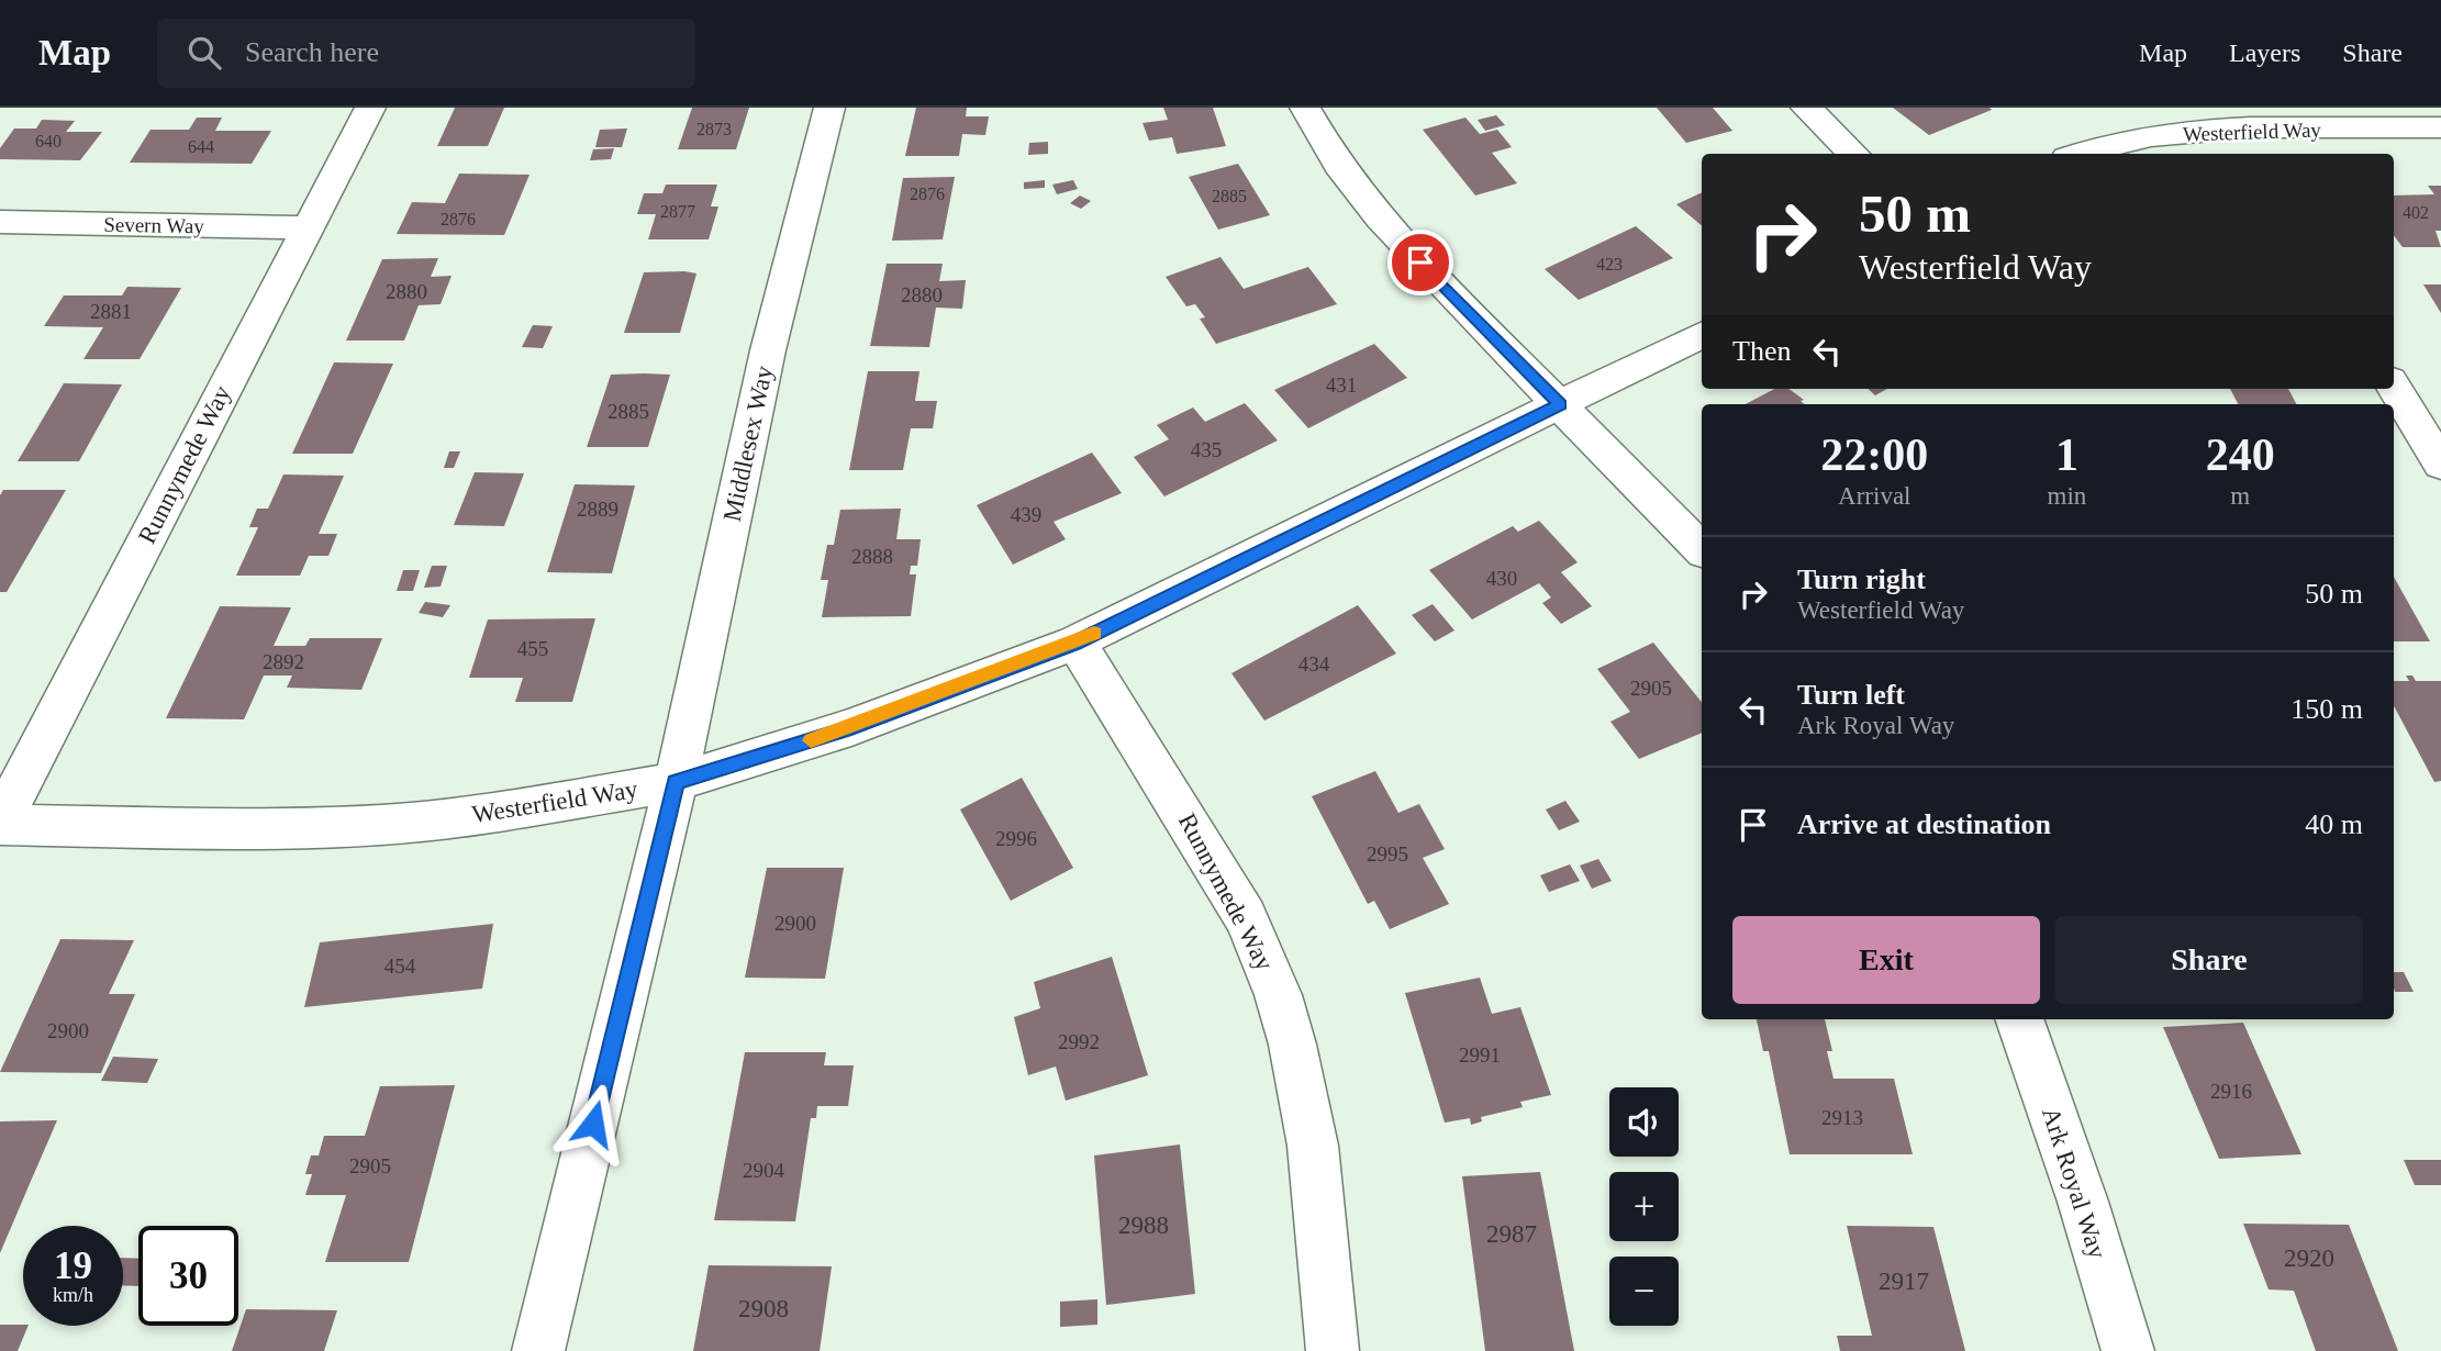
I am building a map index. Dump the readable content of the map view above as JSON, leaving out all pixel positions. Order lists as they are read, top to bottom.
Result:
{
  "streets": {
    "street": [
      "Westerfield Way",
      "Severn Way",
      "Middlesex Way",
      "Runnymede Way",
      "Ark Royal Way"
    ]
  },
  "crossings": [
    ["Westerfield Way", "Middlesex Way"],
    ["Westerfield Way", "Runnymede Way"],
    ["Severn Way", "Runnymede Way"]
  ],
  "house_numbers": [
    "2873",
    "640",
    "644",
    "2876",
    "2885",
    "2877",
    "402",
    "2876",
    "423",
    "2880",
    "2880",
    "2881",
    "431",
    "2885",
    "435",
    "2889",
    "439",
    "2888",
    "430",
    "455",
    "2892",
    "434",
    "2905",
    "2996",
    "2995",
    "2900",
    "454",
    "2900",
    "2992",
    "2991",
    "2916",
    "2913",
    "2905",
    "2904",
    "2988",
    "2987",
    "2920",
    "2917",
    "2908"
  ],
  "page": {
    "header": "Map",
    "search": "Search here",
    "nav": ["Map", "Layers", "Share"],
    "turn": ["50 m", "Westerfield Way"],
    "then": "Then",
    "eta": [
      "22:00",
      "Arrival",
      "1",
      "min",
      "240",
      "m"
    ],
    "list": [
      {
        "name": "Turn right",
        "note": "Westerfield Way",
        "value": "50 m"
      },
      {
        "name": "Turn left",
        "note": "Ark Royal Way",
        "value": "150 m"
      },
      {
        "name": "Arrive at destination",
        "value": "40 m"
      }
    ],
    "buttons": ["Exit", "Share"],
    "map_buttons": ["+", "−"],
    "speed": "19 km/h",
    "limit": "30"
  }
}
